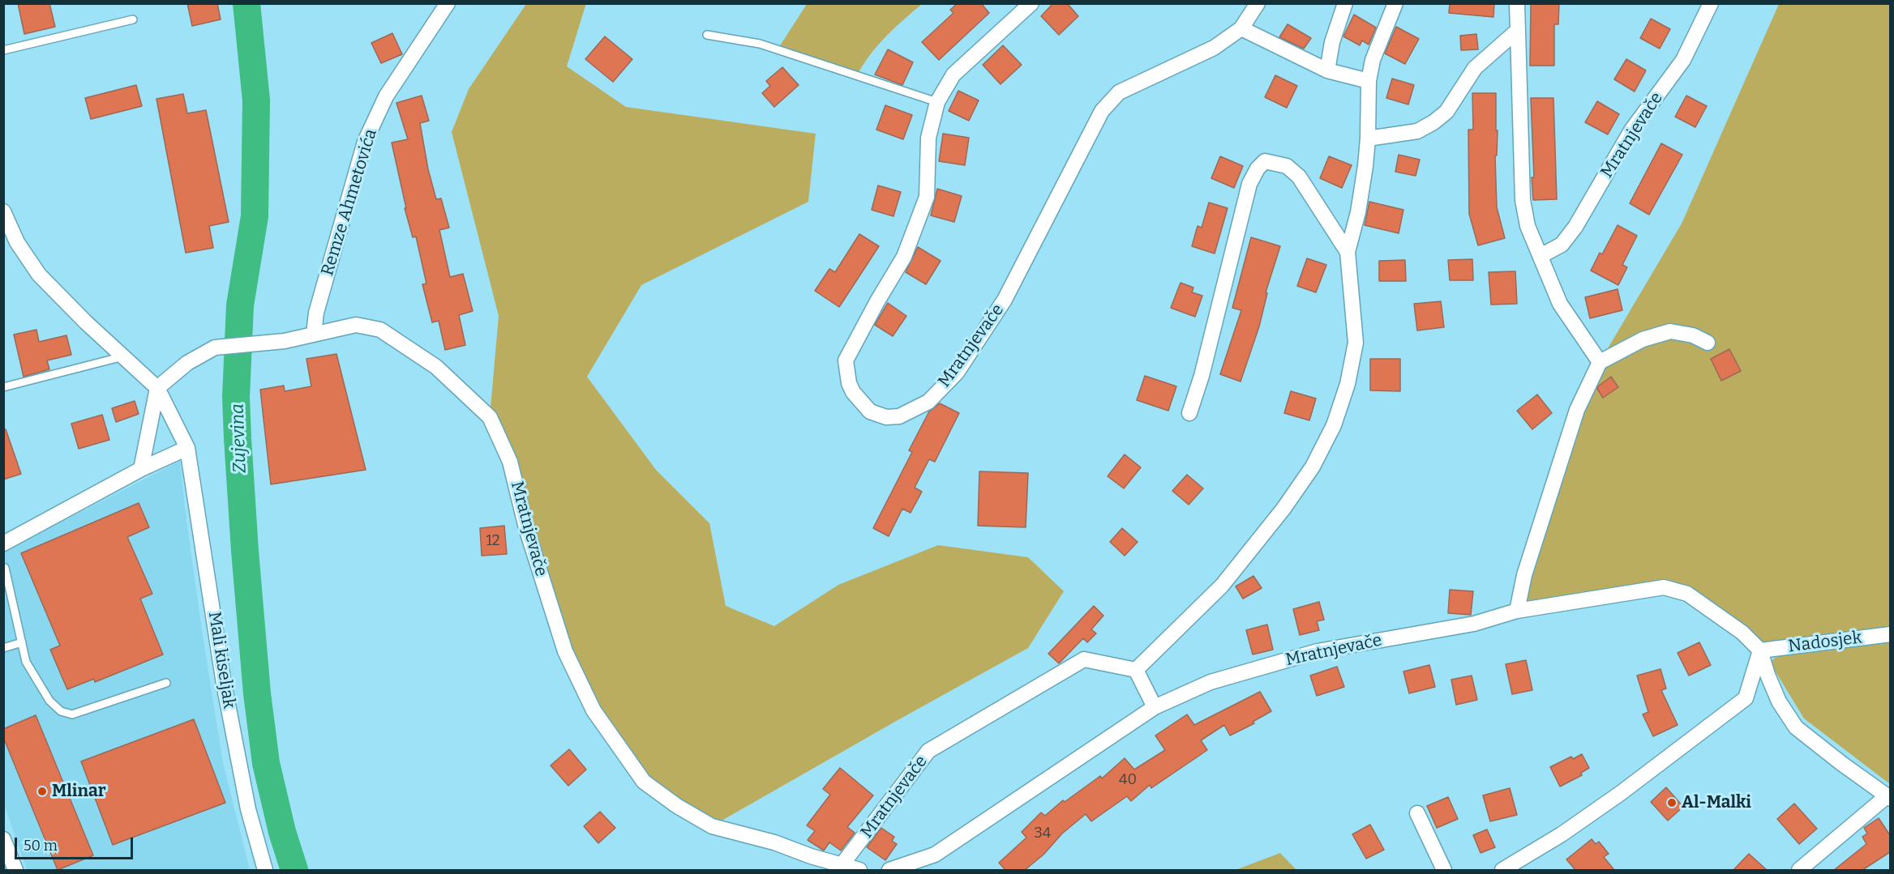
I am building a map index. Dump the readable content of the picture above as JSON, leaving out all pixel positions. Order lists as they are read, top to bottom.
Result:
{
  "streets": {
    "street": [
      "Mratnjevače",
      "Remze Ahmetovića",
      "Nadosjek",
      "Mali kiseljak"
    ]
  },
  "crossings": [
    ["Mratnjevače", "Remze Ahmetovića"],
    ["Mratnjevače", "Nadosjek"],
    ["Mratnjevače", "Mali kiseljak"]
  ],
  "water": ["Zujevina"],
  "places": ["Mlinar", "Al-Malki"],
  "house_numbers": ["12", "40", "34"],
  "scale_bar": "50 m"
}
